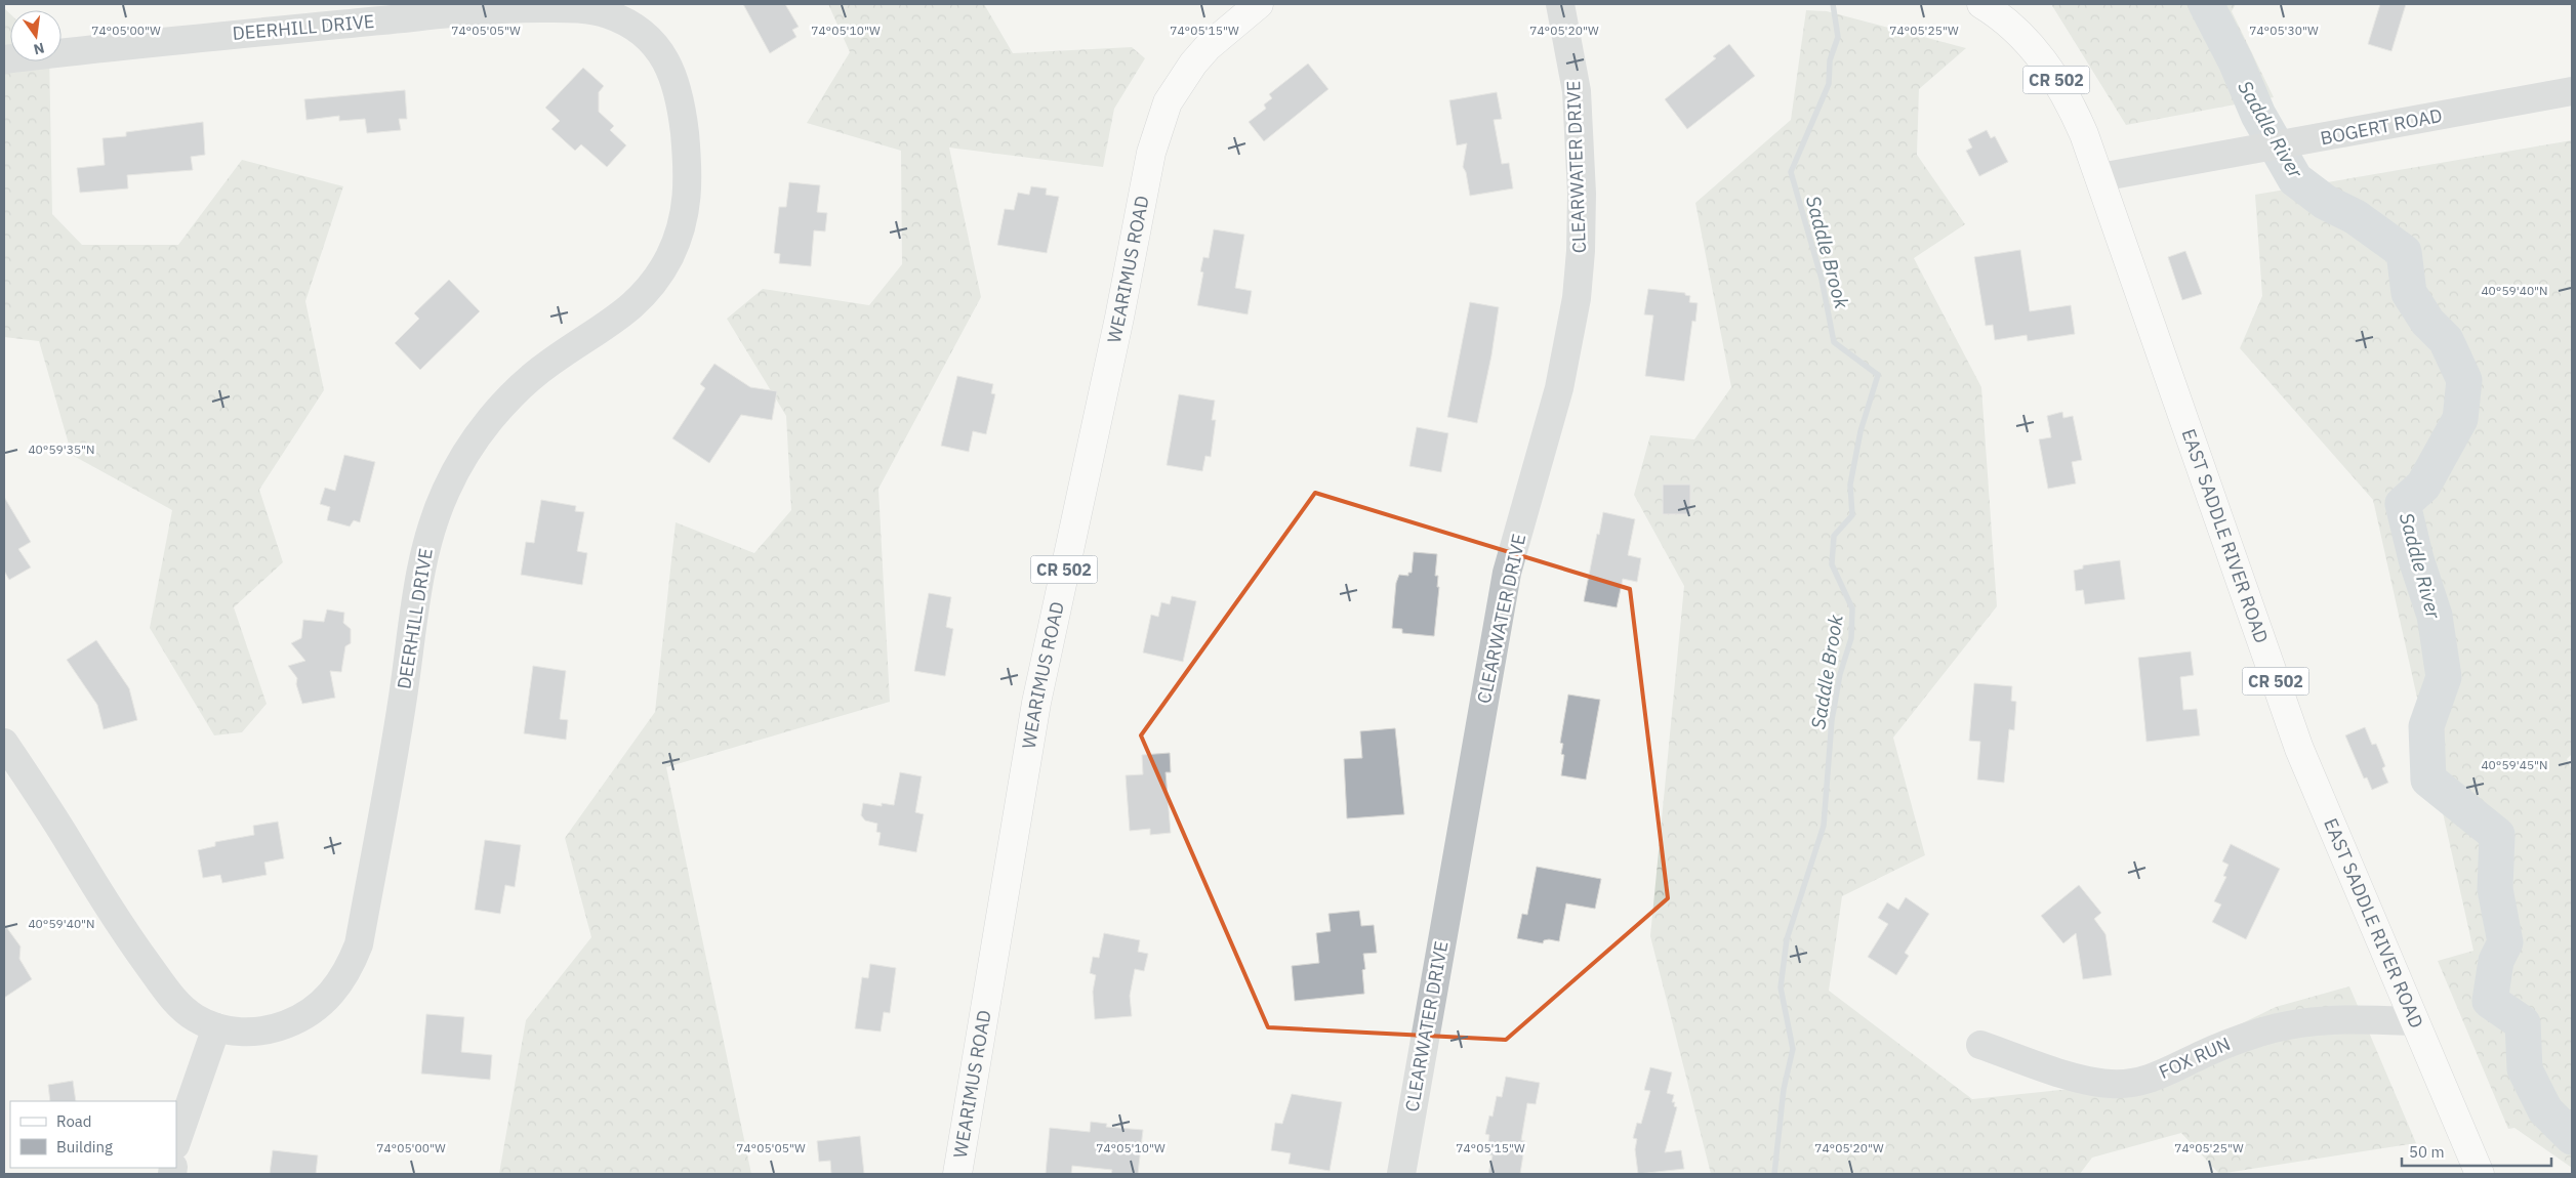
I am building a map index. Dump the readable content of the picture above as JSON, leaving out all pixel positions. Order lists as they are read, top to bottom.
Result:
{
  "streets": {
    "main road": ["CR 502", "WEARIMUS ROAD", "EAST SADDLE RIVER ROAD"],
    "street": [
      "DEERHILL DRIVE",
      "BOGERT ROAD",
      "CLEARWATER DRIVE",
      "FOX RUN"
    ]
  },
  "crossings": [
    ["BOGERT ROAD", "EAST SADDLE RIVER ROAD"],
    ["EAST SADDLE RIVER ROAD", "FOX RUN"]
  ],
  "water": ["Saddle River", "Saddle Brook"],
  "legend": ["Road", "Building"],
  "scale_bar": "50 m",
  "north": "bottom",
  "coordinates": [
    "74°05'00\"W",
    "74°05'05\"W",
    "74°05'10\"W",
    "74°05'15\"W",
    "74°05'20\"W",
    "74°05'25\"W",
    "74°05'30\"W",
    "40°59'40\"N",
    "40°59'35\"N",
    "40°59'45\"N"
  ]
}
